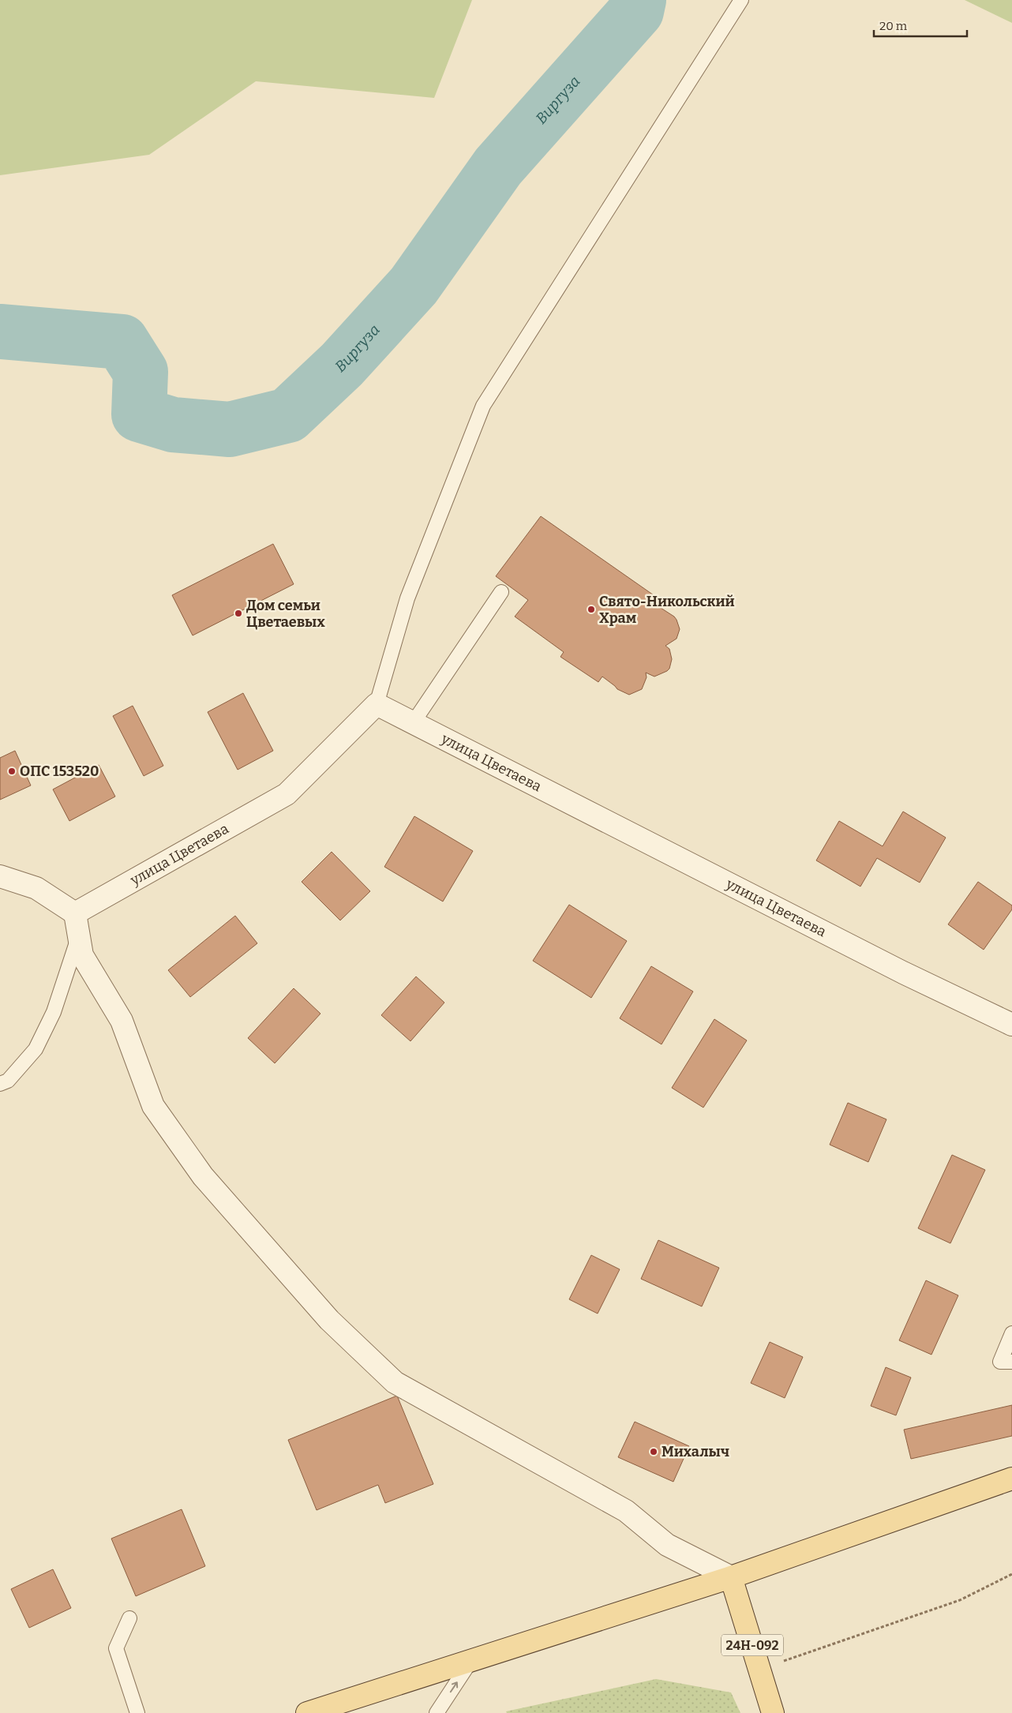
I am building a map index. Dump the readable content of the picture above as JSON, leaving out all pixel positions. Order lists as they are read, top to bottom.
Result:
{
  "streets": {
    "main road": ["24Н-092"],
    "street": ["улица Цветаева"]
  },
  "water": ["Виргуза"],
  "places": [
    "Свято-Никольский Храм",
    "Дом семьи Цветаевых",
    "ОПС 153520",
    "Михалыч"
  ],
  "scale_bar": "20 m"
}
